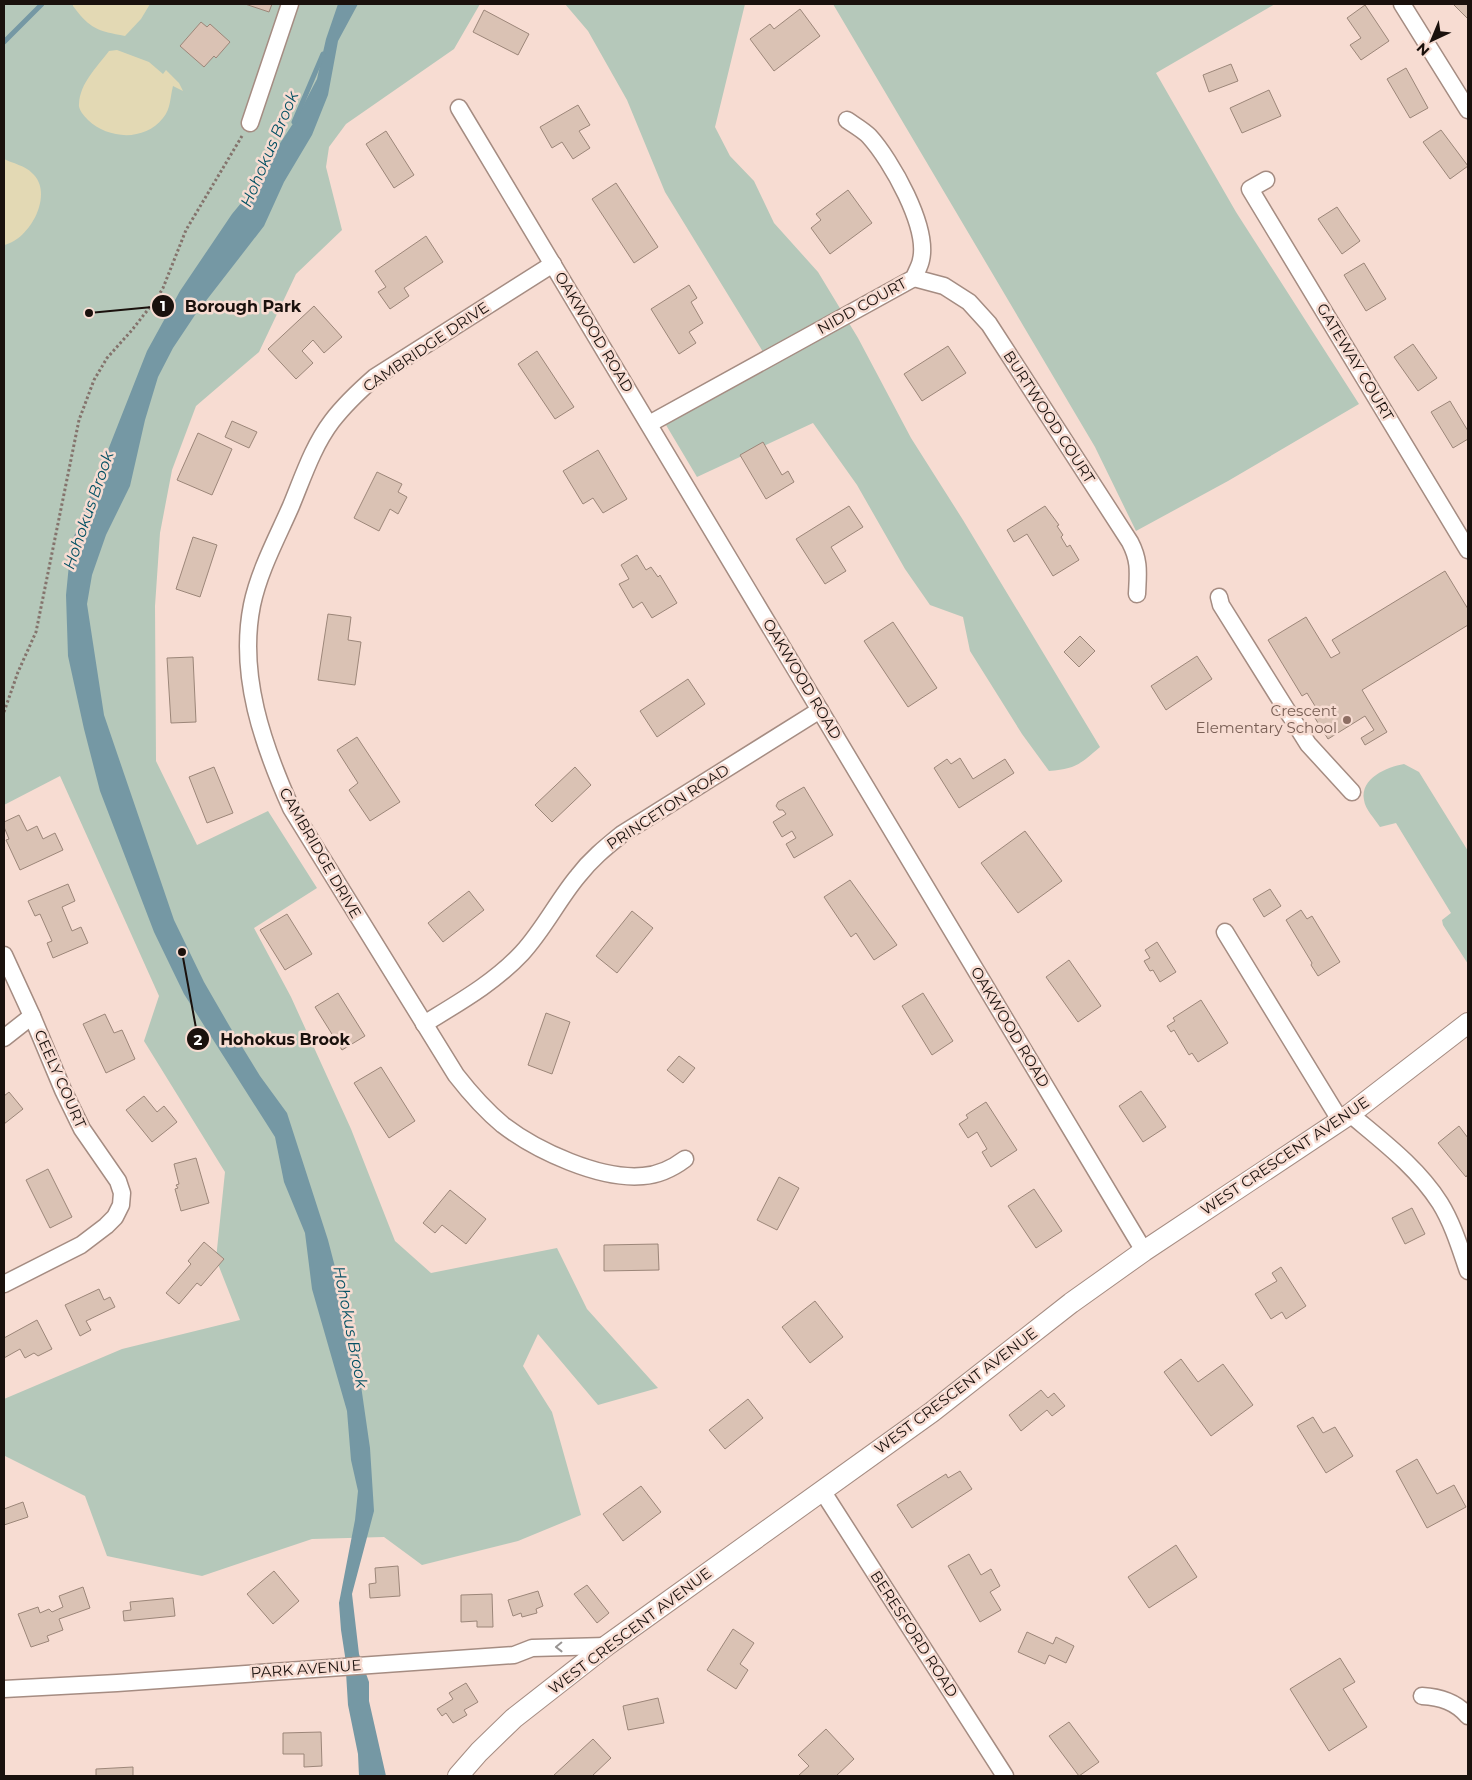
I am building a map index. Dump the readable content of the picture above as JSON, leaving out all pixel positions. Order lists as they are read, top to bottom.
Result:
{
  "streets": {
    "main road": ["WEST CRESCENT AVENUE"],
    "street": [
      "NIDD COURT",
      "OAKWOOD ROAD",
      "CAMBRIDGE DRIVE",
      "GATEWAY COURT",
      "BURTWOOD COURT",
      "PRINCETON ROAD",
      "CEELY COURT",
      "BERESFORD ROAD",
      "PARK AVENUE"
    ]
  },
  "crossings": [
    ["NIDD COURT", "OAKWOOD ROAD"],
    ["NIDD COURT", "BURTWOOD COURT"],
    ["OAKWOOD ROAD", "CAMBRIDGE DRIVE"],
    ["OAKWOOD ROAD", "PRINCETON ROAD"],
    ["OAKWOOD ROAD", "WEST CRESCENT AVENUE"],
    ["CAMBRIDGE DRIVE", "PRINCETON ROAD"],
    ["WEST CRESCENT AVENUE", "BERESFORD ROAD"],
    ["WEST CRESCENT AVENUE", "PARK AVENUE"]
  ],
  "one_way": ["PARK AVENUE"],
  "water": ["Hohokus Brook"],
  "places": ["Borough Park", "Crescent Elementary School", "Hohokus Brook"],
  "north": "bottom left"
}
